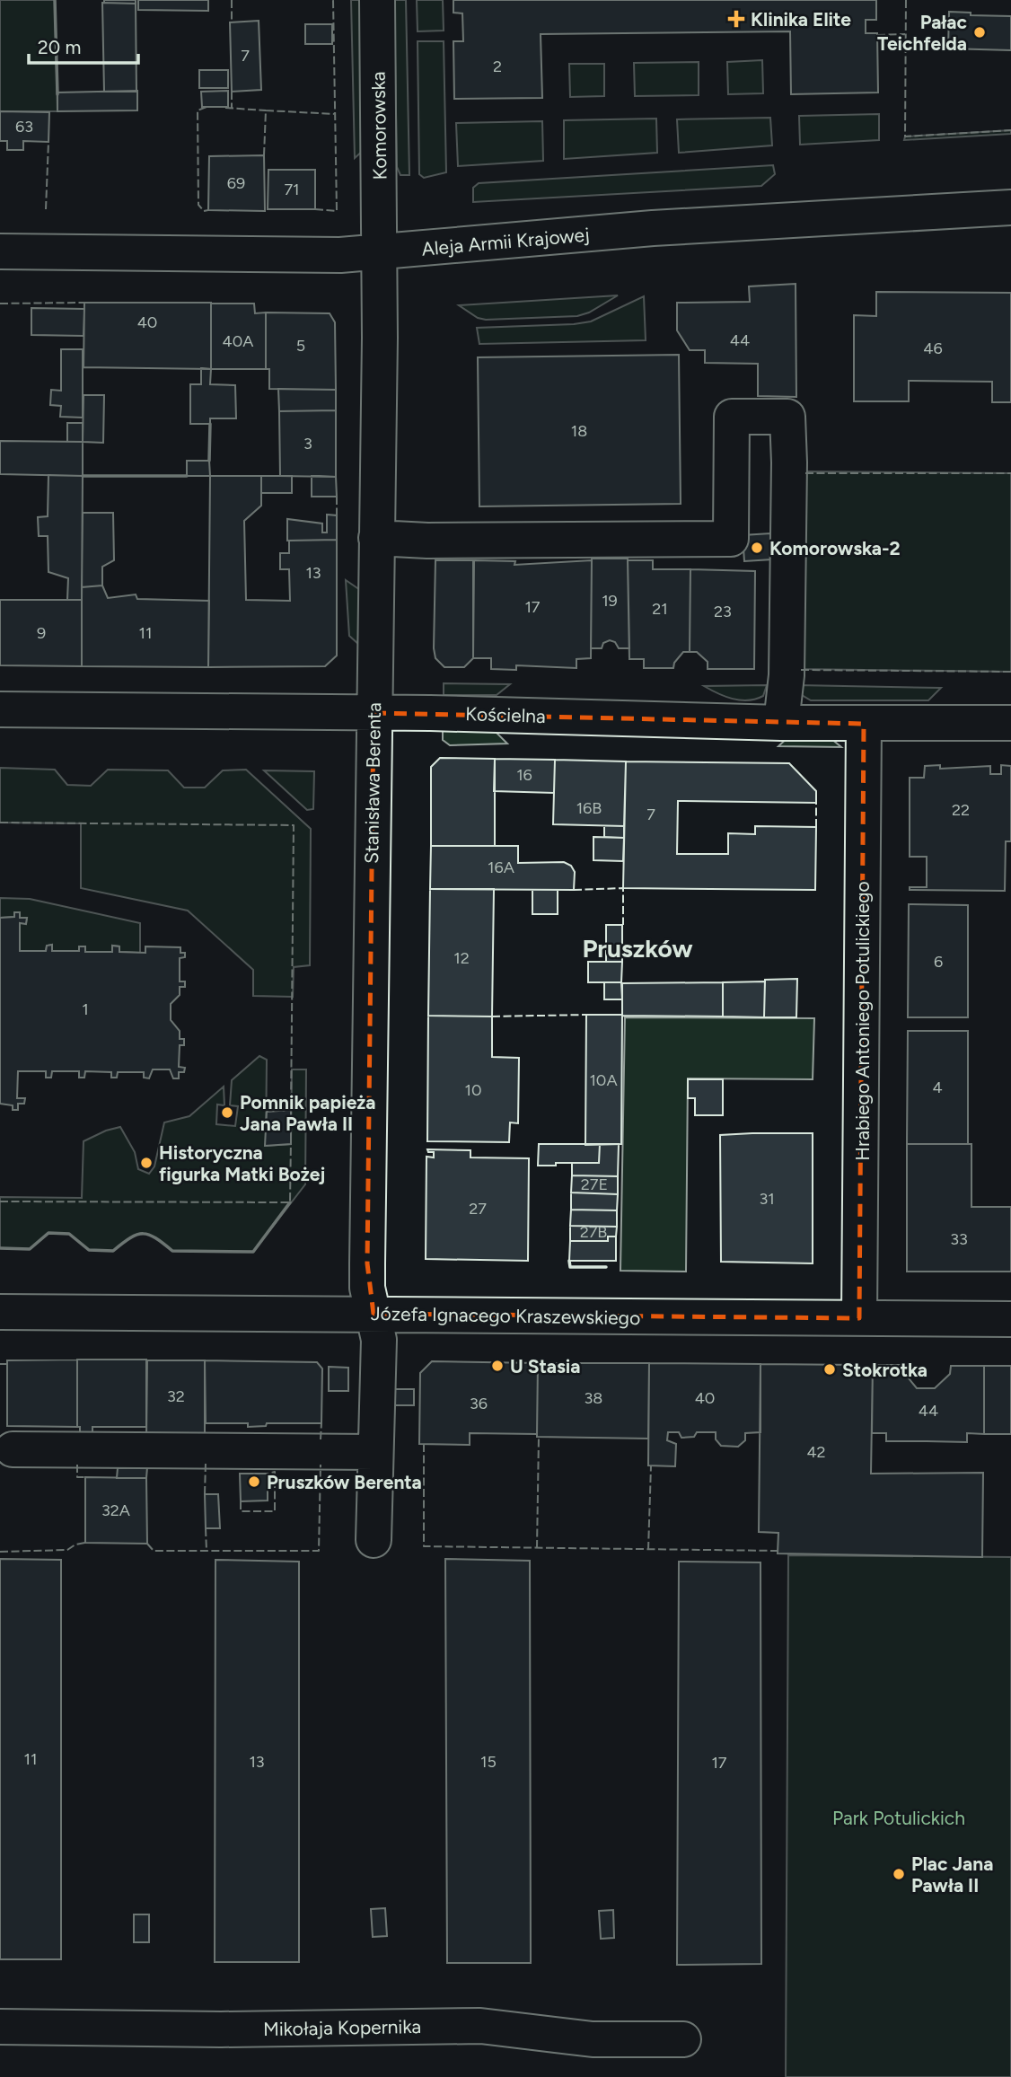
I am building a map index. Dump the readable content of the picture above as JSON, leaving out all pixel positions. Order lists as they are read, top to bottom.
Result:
{
  "streets": {
    "street": [
      "Komorowska",
      "Aleja Armii Krajowej",
      "Kościelna",
      "Stanisława Berenta",
      "Hrabiego Antoniego Potulickiego",
      "Józefa Ignacego Kraszewskiego",
      "Mikołaja Kopernika"
    ]
  },
  "crossings": [
    ["Komorowska", "Aleja Armii Krajowej"],
    ["Komorowska", "Stanisława Berenta"],
    ["Aleja Armii Krajowej", "Stanisława Berenta"],
    ["Kościelna", "Stanisława Berenta"],
    ["Kościelna", "Hrabiego Antoniego Potulickiego"],
    ["Stanisława Berenta", "Józefa Ignacego Kraszewskiego"],
    ["Hrabiego Antoniego Potulickiego", "Józefa Ignacego Kraszewskiego"]
  ],
  "districts": ["Pruszków"],
  "parks": ["Park Potulickich"],
  "places": {
    "health": ["Klinika Elite"],
    "other": [
      "Pałac Teichfelda",
      "Komorowska-2",
      "Pomnik papieża Jana Pawła II",
      "Historyczna figurka Matki Bożej",
      "U Stasia",
      "Stokrotka",
      "Pruszków Berenta",
      "Plac Jana Pawła II"
    ]
  },
  "house_numbers": [
    "7",
    "2",
    "63",
    "69",
    "71",
    "40",
    "44",
    "40A",
    "5",
    "46",
    "18",
    "3",
    "13",
    "19",
    "17",
    "21",
    "23",
    "9",
    "11",
    "16",
    "16B",
    "22",
    "7",
    "16A",
    "12",
    "6",
    "1",
    "10A",
    "4",
    "10",
    "27E",
    "31",
    "27",
    "27B",
    "33",
    "32",
    "38",
    "40",
    "36",
    "44",
    "42",
    "32A",
    "11",
    "13",
    "15",
    "17"
  ],
  "scale_bar": "20 m"
}
